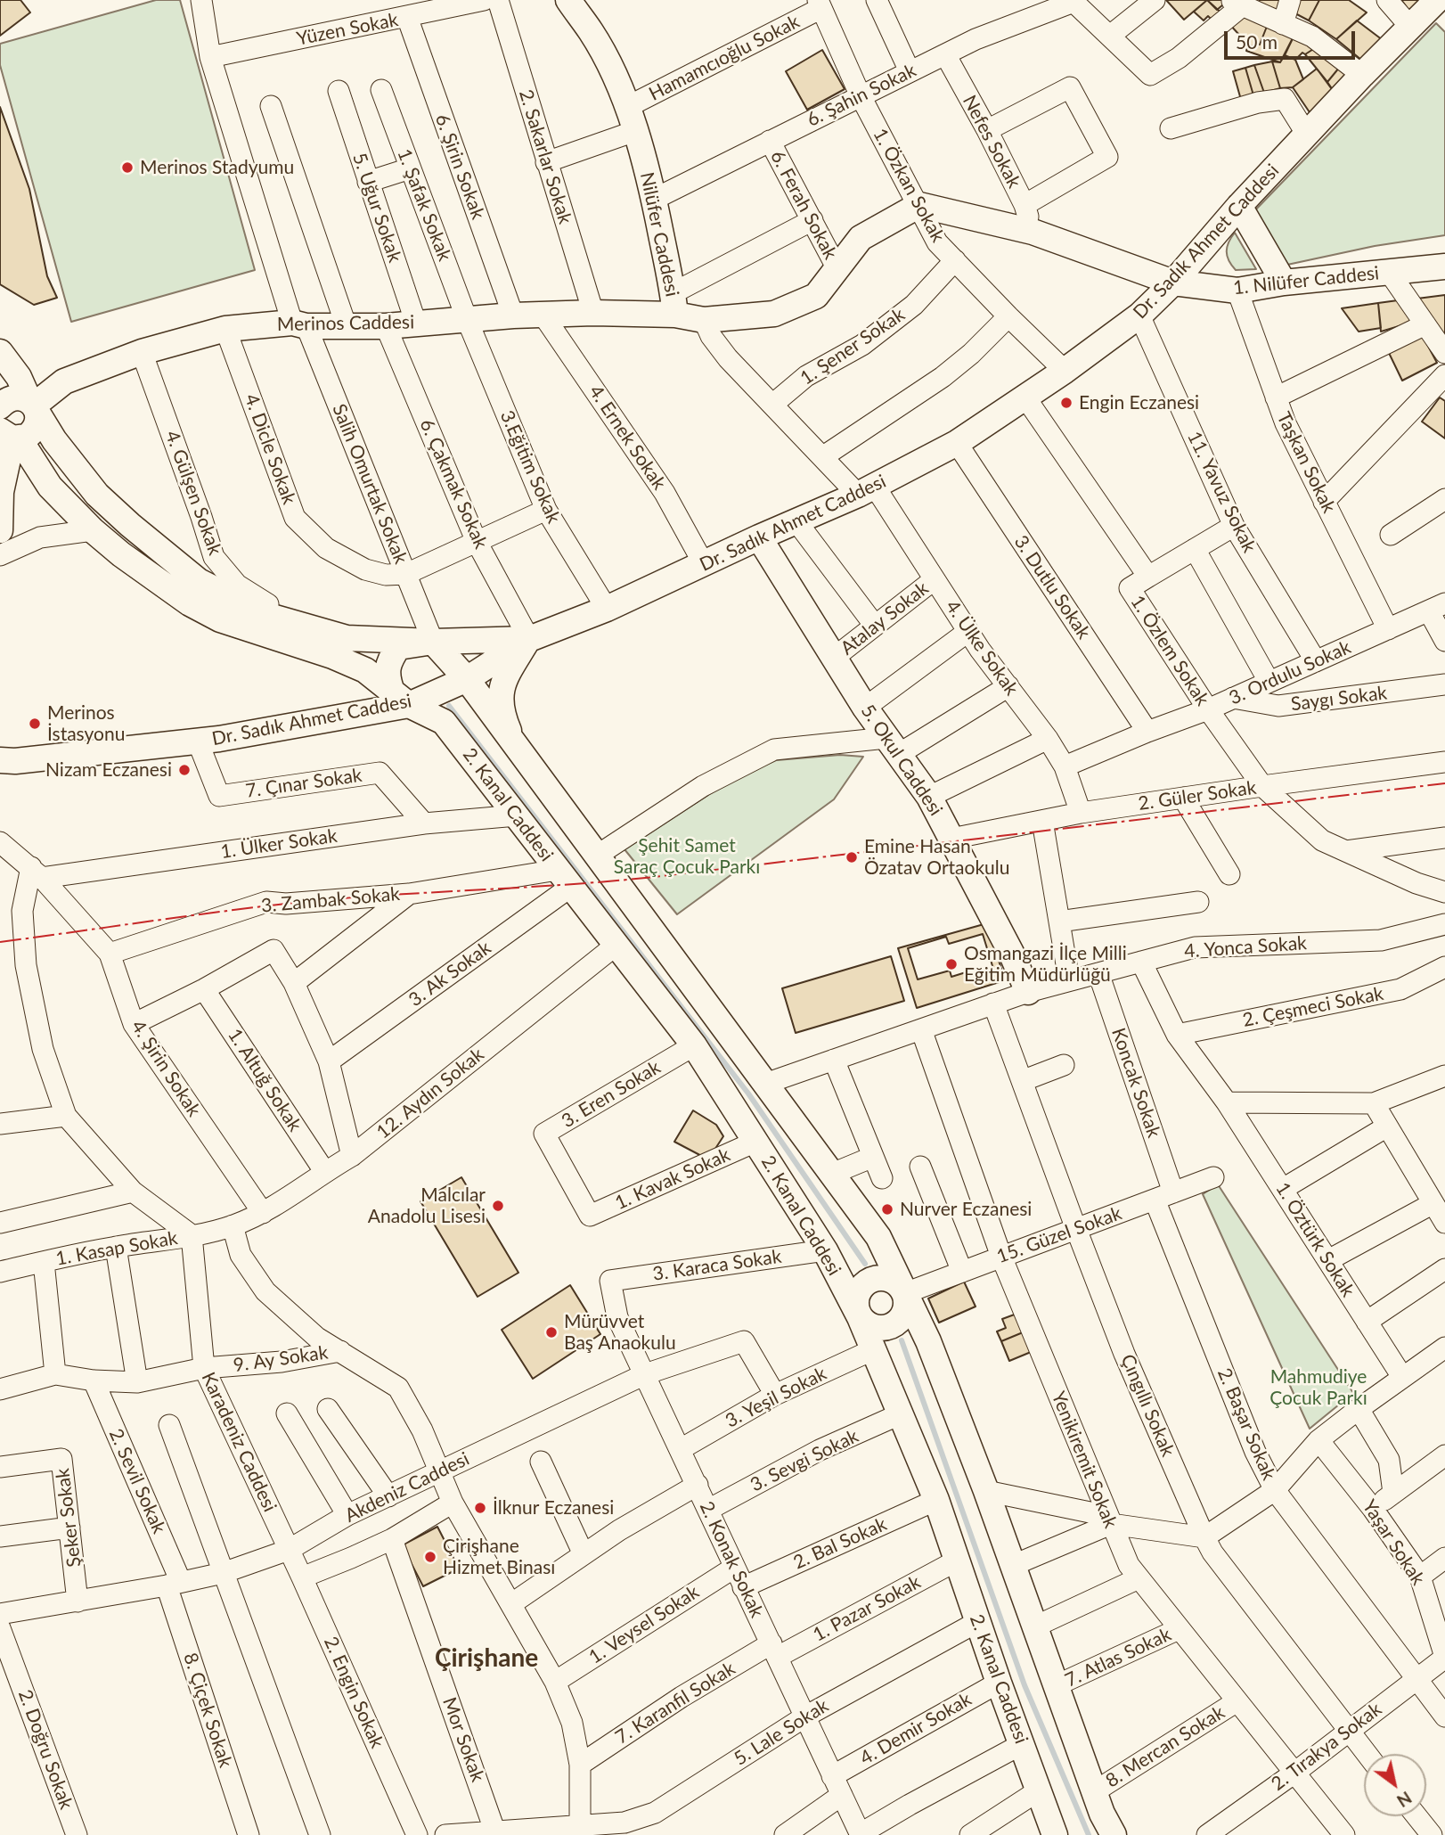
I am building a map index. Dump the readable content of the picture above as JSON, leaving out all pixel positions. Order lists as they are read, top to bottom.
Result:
{
  "streets": {
    "main road": [
      "Nilüfer Caddesi",
      "Dr. Sadık Ahmet Caddesi",
      "1. Nilüfer Caddesi",
      "Merinos Caddesi",
      "5. Okul Caddesi",
      "2. Kanal Caddesi"
    ],
    "street": [
      "Yüzen Sokak",
      "Hamamcıoğlu Sokak",
      "6. Şahin Sokak",
      "Nefes Sokak",
      "2. Sakarlar Sokak",
      "6. Şirin Sokak",
      "1. Özkan Sokak",
      "1. Şafak Sokak",
      "6. Ferah Sokak",
      "5. Uğur Sokak",
      "1. Şener Sokak",
      "4. Ernek Sokak",
      "4. Dicle Sokak",
      "Taşkan Sokak",
      "3.Eğitim Sokak",
      "Salih Omurtak Sokak",
      "6. Çakmak Sokak",
      "11. Yavuz Sokak",
      "4. Gülşen Sokak",
      "3. Dutlu Sokak",
      "Atalay Sokak",
      "4. Ülke Sokak",
      "1. Özlem Sokak",
      "3. Ordulu Sokak",
      "Saygı Sokak",
      "7. Çınar Sokak",
      "2. Güler Sokak",
      "1. Ülker Sokak",
      "3. Zambak Sokak",
      "4. Yonca Sokak",
      "3. Ak Sokak",
      "2. Çeşmeci Sokak",
      "4. Şirin Sokak",
      "1. Altuğ Sokak",
      "Koncak Sokak",
      "12. Aydın Sokak",
      "3. Eren Sokak",
      "1. Kavak Sokak",
      "15. Güzel Sokak",
      "1. Öztürk Sokak",
      "1. Kasap Sokak",
      "3. Karaca Sokak",
      "9. Ay Sokak",
      "3. Yeşil Sokak",
      "Çıngıllı Sokak",
      "2. Başar Sokak",
      "Karadeniz Caddesi",
      "Yenikiremit Sokak",
      "3. Sevgi Sokak",
      "2. Sevil Sokak",
      "Akdeniz Caddesi",
      "Şeker Sokak",
      "Yaşar Sokak",
      "2. Bal Sokak",
      "2. Konak Sokak",
      "1. Pazar Sokak",
      "1. Veysel Sokak",
      "7. Atlas Sokak",
      "2. Engin Sokak",
      "7. Karanfil Sokak",
      "8. Çiçek Sokak",
      "4. Demir Sokak",
      "5. Lale Sokak",
      "Mor Sokak",
      "8. Mercan Sokak",
      "2. Tırakya Sokak",
      "2. Doğru Sokak"
    ]
  },
  "crossings": [
    ["Yüzen Sokak", "6. Şirin Sokak"],
    ["Yüzen Sokak", "Salih Omurtak Sokak"],
    ["Hamamcıoğlu Sokak", "1. Özkan Sokak"],
    ["Hamamcıoğlu Sokak", "Nilüfer Caddesi"],
    ["6. Şahin Sokak", "Nefes Sokak"],
    ["6. Şahin Sokak", "1. Özkan Sokak"],
    ["6. Şahin Sokak", "6. Ferah Sokak"],
    ["6. Şahin Sokak", "Nilüfer Caddesi"],
    ["Nefes Sokak", "1. Nilüfer Caddesi"],
    ["2. Sakarlar Sokak", "Merinos Caddesi"],
    ["6. Şirin Sokak", "Merinos Caddesi"],
    ["1. Özkan Sokak", "Nilüfer Caddesi"],
    ["1. Özkan Sokak", "Dr. Sadık Ahmet Caddesi"],
    ["1. Özkan Sokak", "1. Şener Sokak"],
    ["1. Şafak Sokak", "Merinos Caddesi"],
    ["1. Şafak Sokak", "3.Eğitim Sokak"],
    ["6. Ferah Sokak", "Nilüfer Caddesi"],
    ["5. Uğur Sokak", "Merinos Caddesi"],
    ["Nilüfer Caddesi", "Merinos Caddesi"],
    ["Nilüfer Caddesi", "4. Ülke Sokak"],
    ["Dr. Sadık Ahmet Caddesi", "1. Nilüfer Caddesi"],
    ["Dr. Sadık Ahmet Caddesi", "4. Ernek Sokak"],
    ["Dr. Sadık Ahmet Caddesi", "3.Eğitim Sokak"],
    ["Dr. Sadık Ahmet Caddesi", "6. Çakmak Sokak"],
    ["Dr. Sadık Ahmet Caddesi", "11. Yavuz Sokak"],
    ["Dr. Sadık Ahmet Caddesi", "3. Dutlu Sokak"],
    ["Dr. Sadık Ahmet Caddesi", "4. Ülke Sokak"],
    ["Dr. Sadık Ahmet Caddesi", "1. Özlem Sokak"],
    ["Dr. Sadık Ahmet Caddesi", "5. Okul Caddesi"],
    ["Dr. Sadık Ahmet Caddesi", "7. Çınar Sokak"],
    ["Dr. Sadık Ahmet Caddesi", "2. Kanal Caddesi"],
    ["1. Nilüfer Caddesi", "Taşkan Sokak"],
    ["Merinos Caddesi", "4. Ernek Sokak"],
    ["Merinos Caddesi", "4. Dicle Sokak"],
    ["Merinos Caddesi", "3.Eğitim Sokak"],
    ["Merinos Caddesi", "Salih Omurtak Sokak"],
    ["Merinos Caddesi", "6. Çakmak Sokak"],
    ["Merinos Caddesi", "4. Gülşen Sokak"],
    ["1. Şener Sokak", "4. Ülke Sokak"],
    ["4. Dicle Sokak", "Salih Omurtak Sokak"],
    ["Taşkan Sokak", "3. Ordulu Sokak"],
    ["11. Yavuz Sokak", "3. Ordulu Sokak"],
    ["3. Dutlu Sokak", "3. Ordulu Sokak"],
    ["Atalay Sokak", "4. Ülke Sokak"],
    ["Atalay Sokak", "5. Okul Caddesi"],
    ["4. Ülke Sokak", "3. Ordulu Sokak"],
    ["4. Ülke Sokak", "2. Güler Sokak"],
    ["1. Özlem Sokak", "3. Ordulu Sokak"],
    ["1. Özlem Sokak", "2. Güler Sokak"],
    ["3. Ordulu Sokak", "Saygı Sokak"],
    ["5. Okul Caddesi", "2. Güler Sokak"],
    ["5. Okul Caddesi", "4. Yonca Sokak"],
    ["7. Çınar Sokak", "1. Ülker Sokak"],
    ["2. Kanal Caddesi", "1. Ülker Sokak"],
    ["2. Kanal Caddesi", "3. Zambak Sokak"],
    ["2. Kanal Caddesi", "3. Ak Sokak"],
    ["2. Kanal Caddesi", "12. Aydın Sokak"],
    ["2. Kanal Caddesi", "3. Eren Sokak"],
    ["2. Kanal Caddesi", "1. Kavak Sokak"],
    ["2. Kanal Caddesi", "15. Güzel Sokak"],
    ["2. Kanal Caddesi", "3. Karaca Sokak"],
    ["2. Kanal Caddesi", "3. Yeşil Sokak"],
    ["2. Kanal Caddesi", "3. Sevgi Sokak"],
    ["2. Kanal Caddesi", "2. Bal Sokak"],
    ["2. Kanal Caddesi", "1. Pazar Sokak"],
    ["2. Kanal Caddesi", "4. Demir Sokak"],
    ["2. Kanal Caddesi", "5. Lale Sokak"],
    ["1. Ülker Sokak", "4. Şirin Sokak"],
    ["3. Zambak Sokak", "3. Ak Sokak"],
    ["3. Zambak Sokak", "4. Şirin Sokak"],
    ["4. Yonca Sokak", "Koncak Sokak"],
    ["4. Yonca Sokak", "1. Öztürk Sokak"],
    ["4. Yonca Sokak", "Çıngıllı Sokak"],
    ["4. Yonca Sokak", "Yenikiremit Sokak"],
    ["2. Çeşmeci Sokak", "1. Öztürk Sokak"],
    ["4. Şirin Sokak", "12. Aydın Sokak"],
    ["1. Altuğ Sokak", "12. Aydın Sokak"],
    ["Koncak Sokak", "15. Güzel Sokak"],
    ["Koncak Sokak", "2. Başar Sokak"],
    ["12. Aydın Sokak", "1. Kasap Sokak"],
    ["3. Eren Sokak", "1. Kavak Sokak"],
    ["15. Güzel Sokak", "Çıngıllı Sokak"],
    ["15. Güzel Sokak", "2. Başar Sokak"],
    ["15. Güzel Sokak", "Yenikiremit Sokak"],
    ["1. Kasap Sokak", "Karadeniz Caddesi"],
    ["3. Karaca Sokak", "2. Konak Sokak"],
    ["9. Ay Sokak", "Karadeniz Caddesi"],
    ["9. Ay Sokak", "2. Sevil Sokak"],
    ["3. Yeşil Sokak", "Akdeniz Caddesi"],
    ["3. Yeşil Sokak", "2. Konak Sokak"],
    ["Çıngıllı Sokak", "2. Tırakya Sokak"],
    ["2. Başar Sokak", "2. Tırakya Sokak"],
    ["Karadeniz Caddesi", "Akdeniz Caddesi"],
    ["Karadeniz Caddesi", "2. Engin Sokak"],
    ["Yenikiremit Sokak", "7. Atlas Sokak"],
    ["Yenikiremit Sokak", "8. Mercan Sokak"],
    ["Yenikiremit Sokak", "2. Tırakya Sokak"],
    ["3. Sevgi Sokak", "2. Konak Sokak"],
    ["2. Sevil Sokak", "Akdeniz Caddesi"],
    ["2. Sevil Sokak", "8. Çiçek Sokak"],
    ["Akdeniz Caddesi", "Şeker Sokak"],
    ["Akdeniz Caddesi", "2. Konak Sokak"],
    ["Akdeniz Caddesi", "2. Engin Sokak"],
    ["Akdeniz Caddesi", "8. Çiçek Sokak"],
    ["Yaşar Sokak", "2. Tırakya Sokak"],
    ["2. Bal Sokak", "2. Konak Sokak"],
    ["2. Konak Sokak", "1. Pazar Sokak"],
    ["2. Konak Sokak", "1. Veysel Sokak"],
    ["2. Konak Sokak", "7. Karanfil Sokak"],
    ["2. Konak Sokak", "4. Demir Sokak"],
    ["2. Konak Sokak", "5. Lale Sokak"],
    ["1. Pazar Sokak", "7. Karanfil Sokak"],
    ["5. Lale Sokak", "Mor Sokak"]
  ],
  "districts": ["Çirişhane"],
  "parks": ["Şehit Samet Saraç Çocuk Parkı", "Mahmudiye Çocuk Parkı"],
  "places": [
    "Merinos Stadyumu",
    "Engin Eczanesi",
    "Merinos İstasyonu",
    "Nizam Eczanesi",
    "Emine Hasan Özatav Ortaokulu",
    "Osmangazi İlçe Milli Eğitim Müdürlüğü",
    "Malcılar Anadolu Lisesi",
    "Nurver Eczanesi",
    "Mürüvvet Baş Anaokulu",
    "İlknur Eczanesi",
    "Çirişhane Hizmet Binası"
  ],
  "scale_bar": "50 m",
  "north": "bottom right"
}
